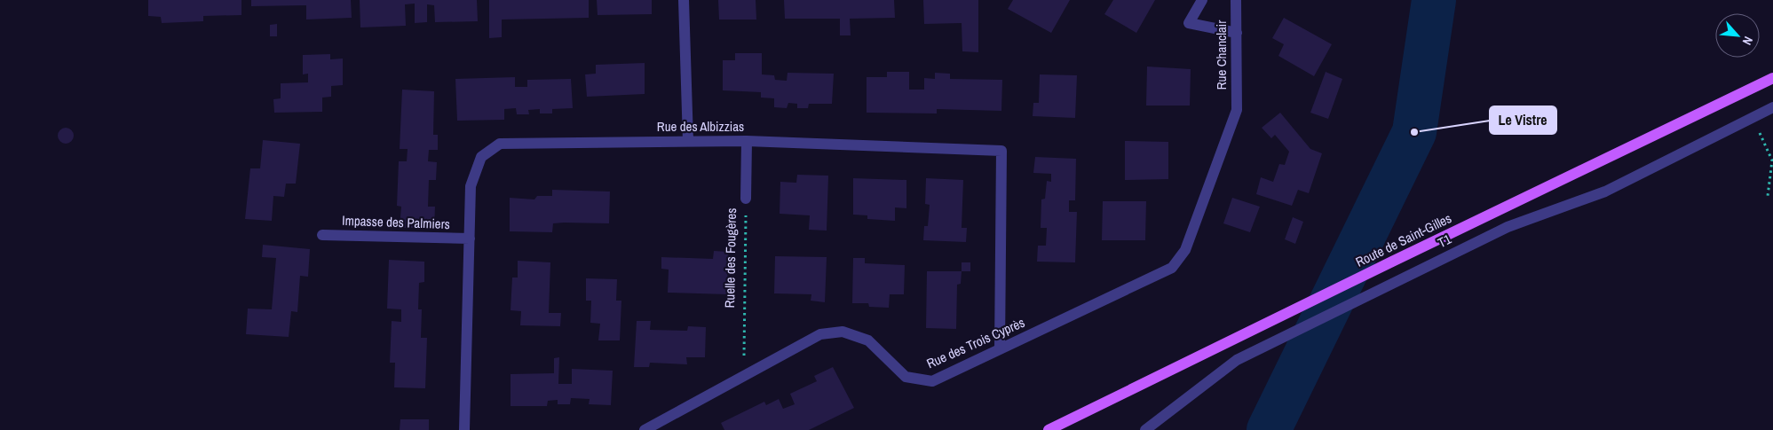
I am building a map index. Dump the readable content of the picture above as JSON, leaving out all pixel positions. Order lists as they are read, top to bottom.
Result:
{
  "streets": {
    "main road": ["Route de Saint-Gilles"],
    "street": [
      "Rue Chanclair",
      "Rue des Albizzias",
      "Impasse des Palmiers",
      "T1",
      "Ruelle des Fougères",
      "Rue des Trois Cyprès"
    ]
  },
  "crossings": [
    ["Rue Chanclair", "Rue des Trois Cyprès"],
    ["Rue des Albizzias", "Impasse des Palmiers"],
    ["Rue des Albizzias", "Ruelle des Fougères"],
    ["Rue des Albizzias", "Rue des Trois Cyprès"],
    ["Ruelle des Fougères", "Rue des Trois Cyprès"]
  ],
  "places": ["Le Vistre"],
  "north": "bottom right"
}
